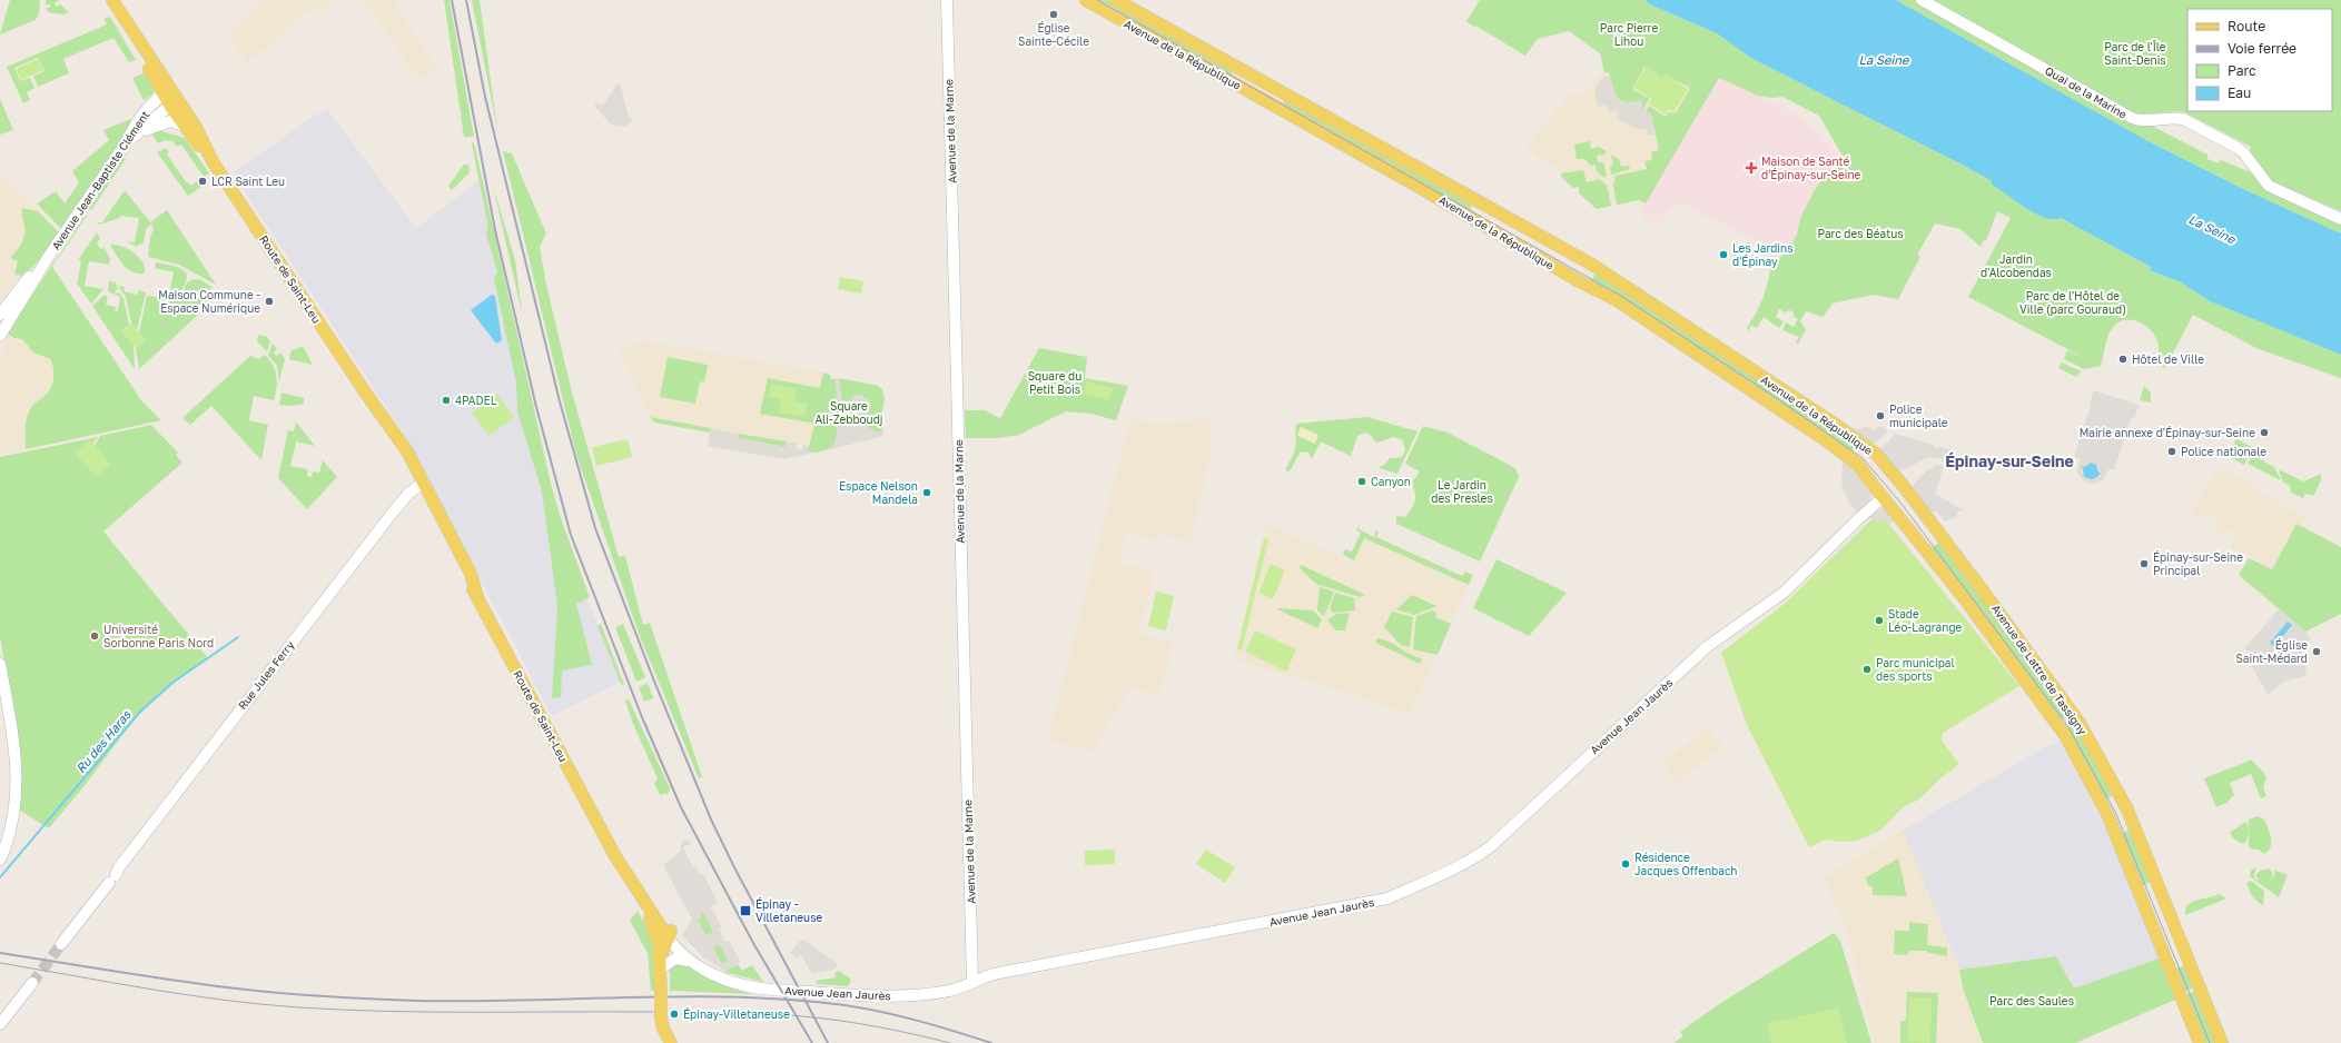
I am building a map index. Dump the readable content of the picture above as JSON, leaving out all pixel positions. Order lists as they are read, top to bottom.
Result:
{
  "streets": {
    "main road": ["Avenue de la République", "Route de Saint-Leu", "Avenue de Lattre de Tassigny"],
    "street": [
      "Quai de la Marine",
      "Avenue de la Marne",
      "Avenue Jean-Baptiste Clément",
      "Rue Jules Ferry",
      "Avenue Jean Jaurès"
    ]
  },
  "crossings": [
    ["Avenue de la République", "Avenue de Lattre de Tassigny"],
    ["Avenue de la République", "Avenue Jean Jaurès"],
    ["Avenue de la Marne", "Avenue Jean Jaurès"],
    ["Avenue Jean-Baptiste Clément", "Route de Saint-Leu"],
    ["Route de Saint-Leu", "Rue Jules Ferry"],
    ["Route de Saint-Leu", "Avenue Jean Jaurès"],
    ["Avenue de Lattre de Tassigny", "Avenue Jean Jaurès"]
  ],
  "districts": ["Épinay-sur-Seine"],
  "water": ["La Seine", "Ru des Haras"],
  "parks": [
    "Parc Pierre Lihou",
    "Parc de l'Île Saint-Denis",
    "Parc des Béatus",
    "Jardin d'Alcobendas",
    "Parc de l'Hôtel de Ville (parc Gouraud)",
    "Square du Petit Bois",
    "Square Ali-Zebboudj",
    "Le Jardin des Presles",
    "Parc des Saules"
  ],
  "places": {
    "other": [
      "Église Sainte-Cécile",
      "LCR Saint Leu",
      "Les Jardins d'Épinay",
      "Maison Commune - Espace Numérique",
      "Hôtel de Ville",
      "4PADEL",
      "Police municipale",
      "Mairie annexe d'Épinay-sur-Seine",
      "Police nationale",
      "Canyon",
      "Espace Nelson Mandela",
      "Épinay-sur-Seine Principal",
      "Stade Léo-Lagrange",
      "Université Sorbonne Paris Nord",
      "Église Saint-Médard",
      "Parc municipal des sports",
      "Résidence Jacques Offenbach",
      "Épinay-Villetaneuse"
    ],
    "health": ["Maison de Santé d'Épinay-sur-Seine"],
    "transit": ["Épinay - Villetaneuse"]
  },
  "legend": [
    "Route",
    "Voie ferrée",
    "Parc",
    "Eau"
  ]
}
